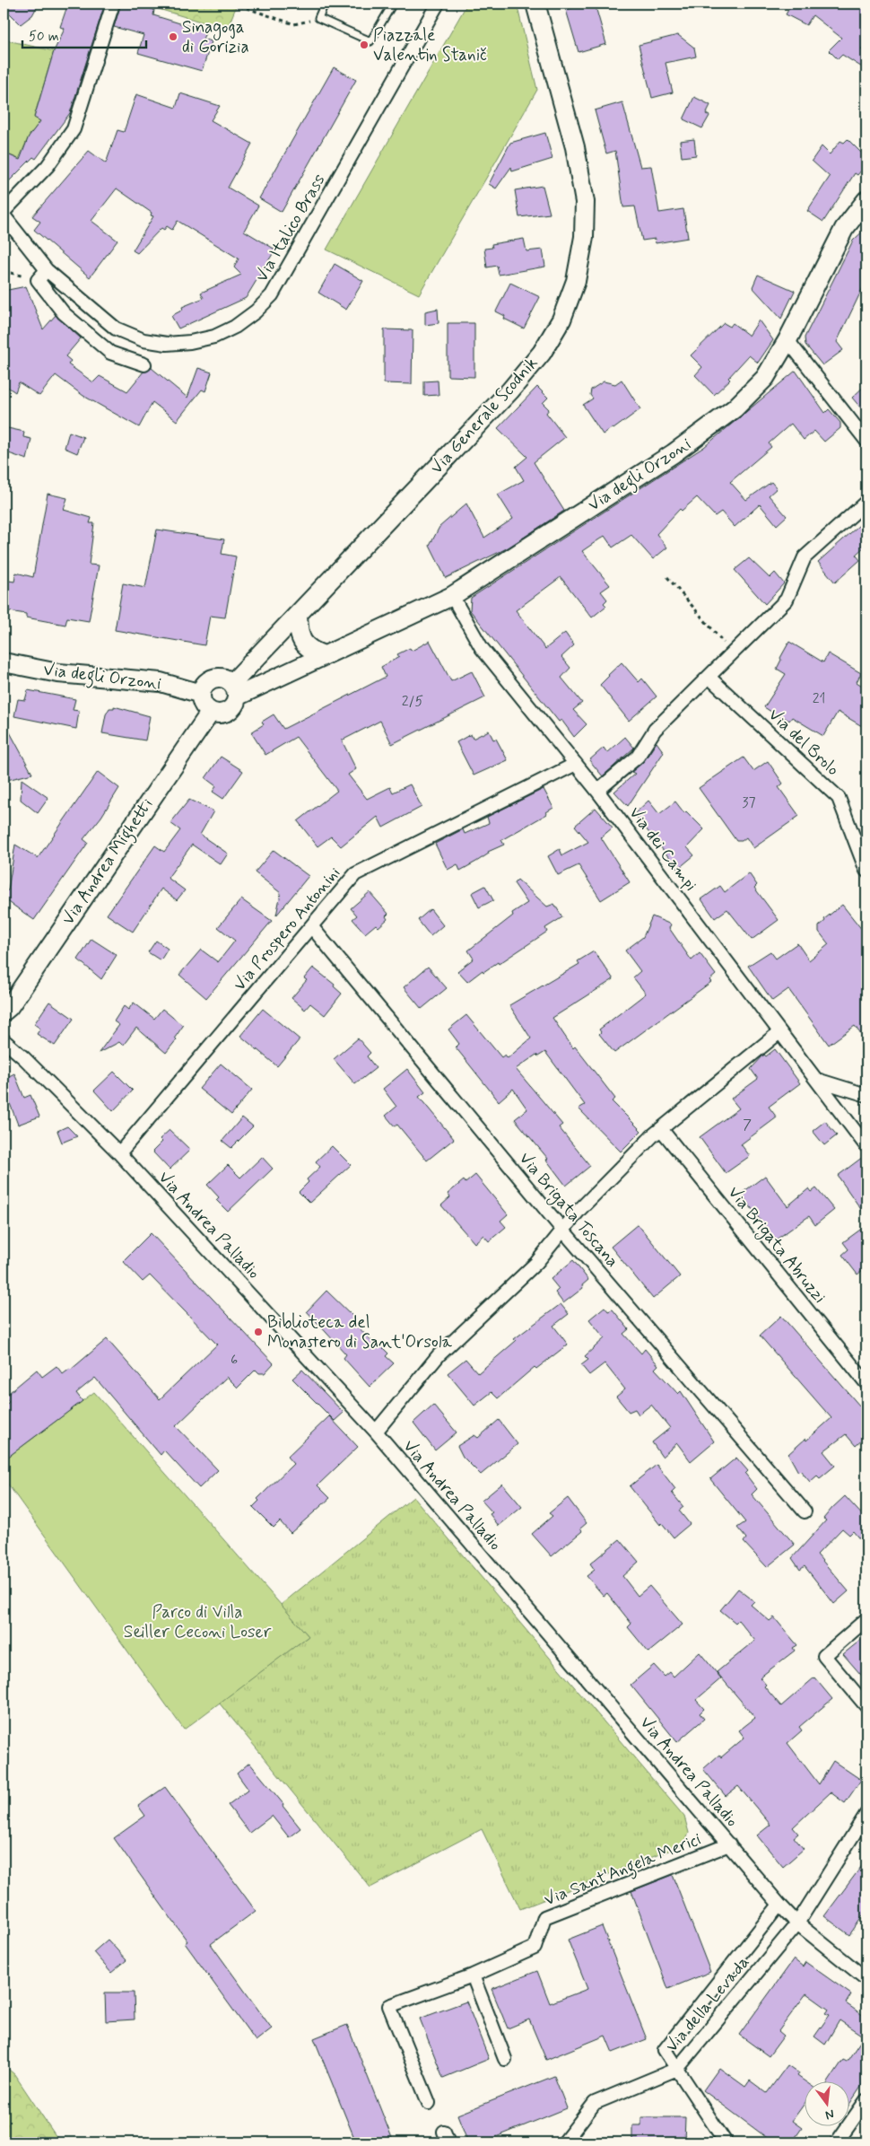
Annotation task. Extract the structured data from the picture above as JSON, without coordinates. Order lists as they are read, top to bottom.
{
  "streets": {
    "street": [
      "Via Italico Brass",
      "Via Generale Scodnik",
      "Via degli Orzoni",
      "Via del Brolo",
      "Via dei Campi",
      "Via Andrea Mighetti",
      "Via Prospero Antonini",
      "Via Brigata Toscana",
      "Via Andrea Palladio",
      "Via Brigata Abruzzi",
      "Via Sant'Angela Merici",
      "Via della Levada"
    ]
  },
  "crossings": [
    ["Via Generale Scodnik", "Via degli Orzoni"],
    ["Via Generale Scodnik", "Via Andrea Mighetti"],
    ["Via degli Orzoni", "Via dei Campi"],
    ["Via degli Orzoni", "Via Andrea Mighetti"],
    ["Via dei Campi", "Via Prospero Antonini"],
    ["Via Prospero Antonini", "Via Brigata Toscana"],
    ["Via Prospero Antonini", "Via Andrea Palladio"],
    ["Via Andrea Palladio", "Via Sant'Angela Merici"],
    ["Via Andrea Palladio", "Via della Levada"]
  ],
  "parks": ["Parco di Villa Seiller Ceconi Loser"],
  "places": ["Sinagoga di Gorizia", "Piazzale Valentin Stanič", "Biblioteca del Monastero di Sant'Orsola"],
  "house_numbers": [
    "21",
    "2/5",
    "37",
    "7",
    "6"
  ],
  "scale_bar": "50 m",
  "north": "bottom"
}
